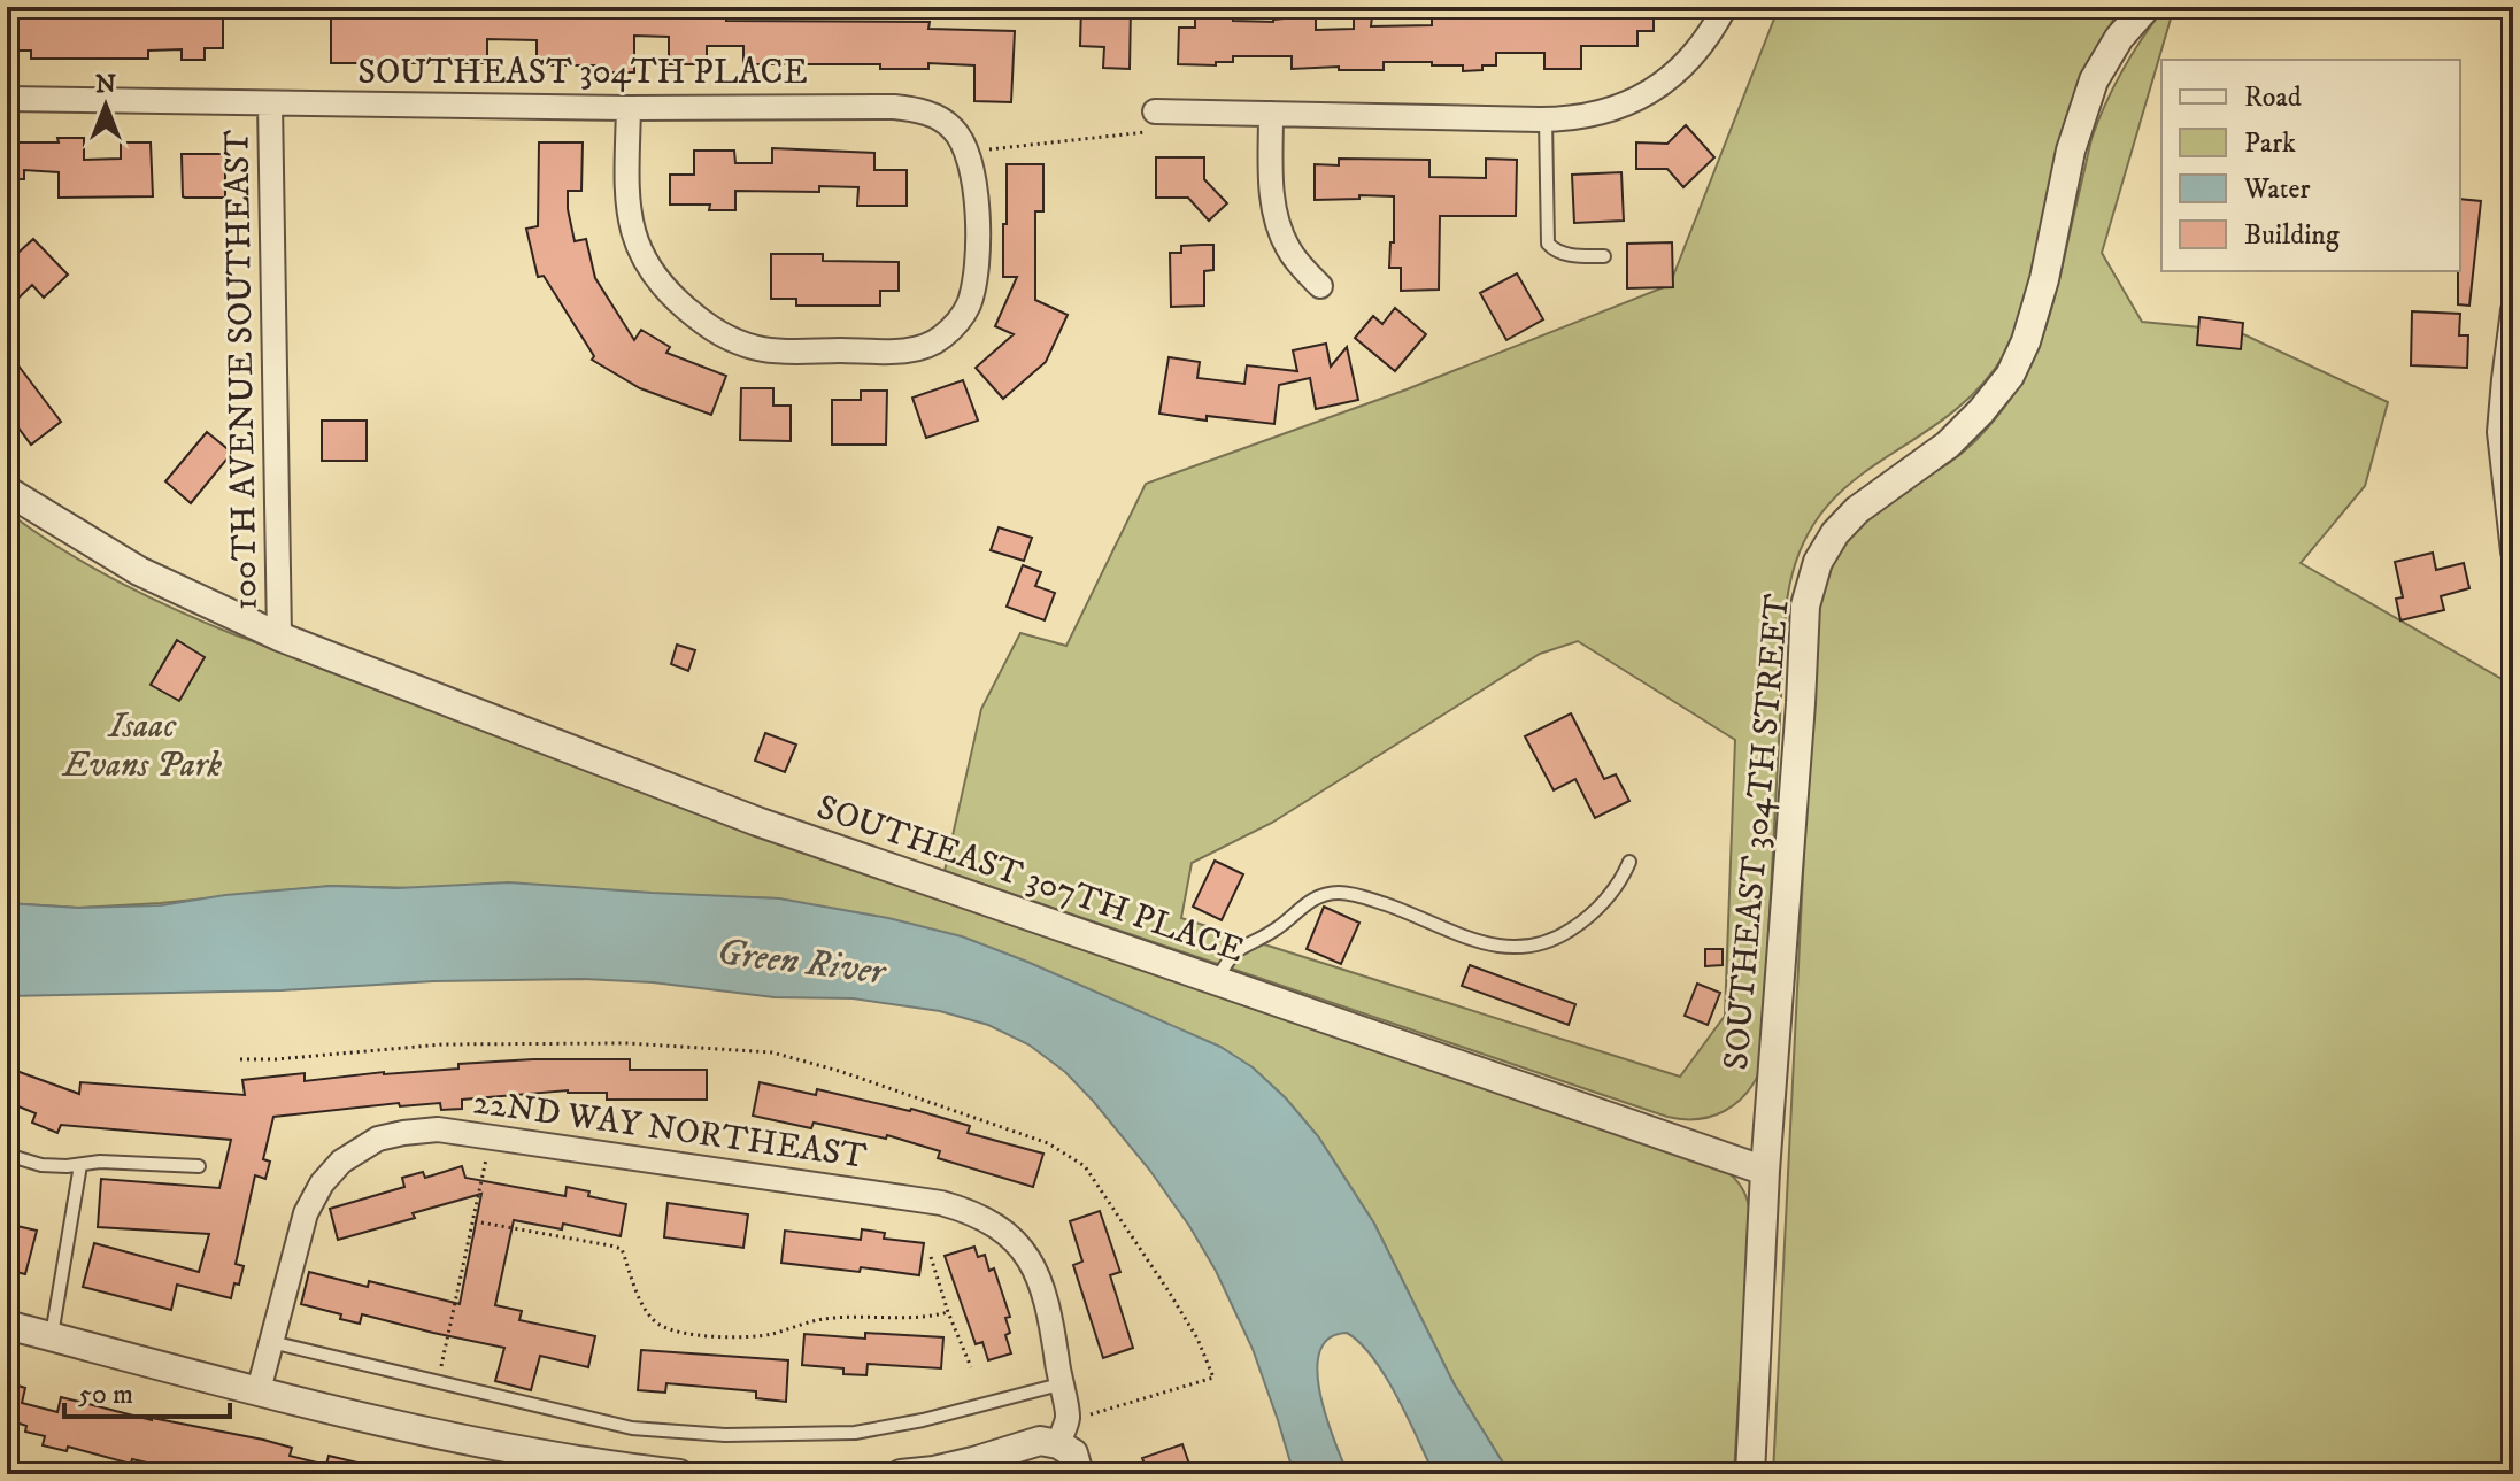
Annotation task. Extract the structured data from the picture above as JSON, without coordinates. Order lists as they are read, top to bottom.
{
  "streets": {
    "street": [
      "SOUTHEAST 304TH PLACE",
      "100TH AVENUE SOUTHEAST",
      "SOUTHEAST 304TH STREET",
      "SOUTHEAST 307TH PLACE",
      "22ND WAY NORTHEAST"
    ]
  },
  "crossings": [
    ["SOUTHEAST 304TH PLACE", "100TH AVENUE SOUTHEAST"],
    ["100TH AVENUE SOUTHEAST", "SOUTHEAST 307TH PLACE"],
    ["SOUTHEAST 304TH STREET", "SOUTHEAST 307TH PLACE"]
  ],
  "water": ["Green River"],
  "parks": ["Isaac Evans Park"],
  "legend": [
    "Road",
    "Park",
    "Water",
    "Building"
  ],
  "scale_bar": "50 m",
  "north": "top"
}
